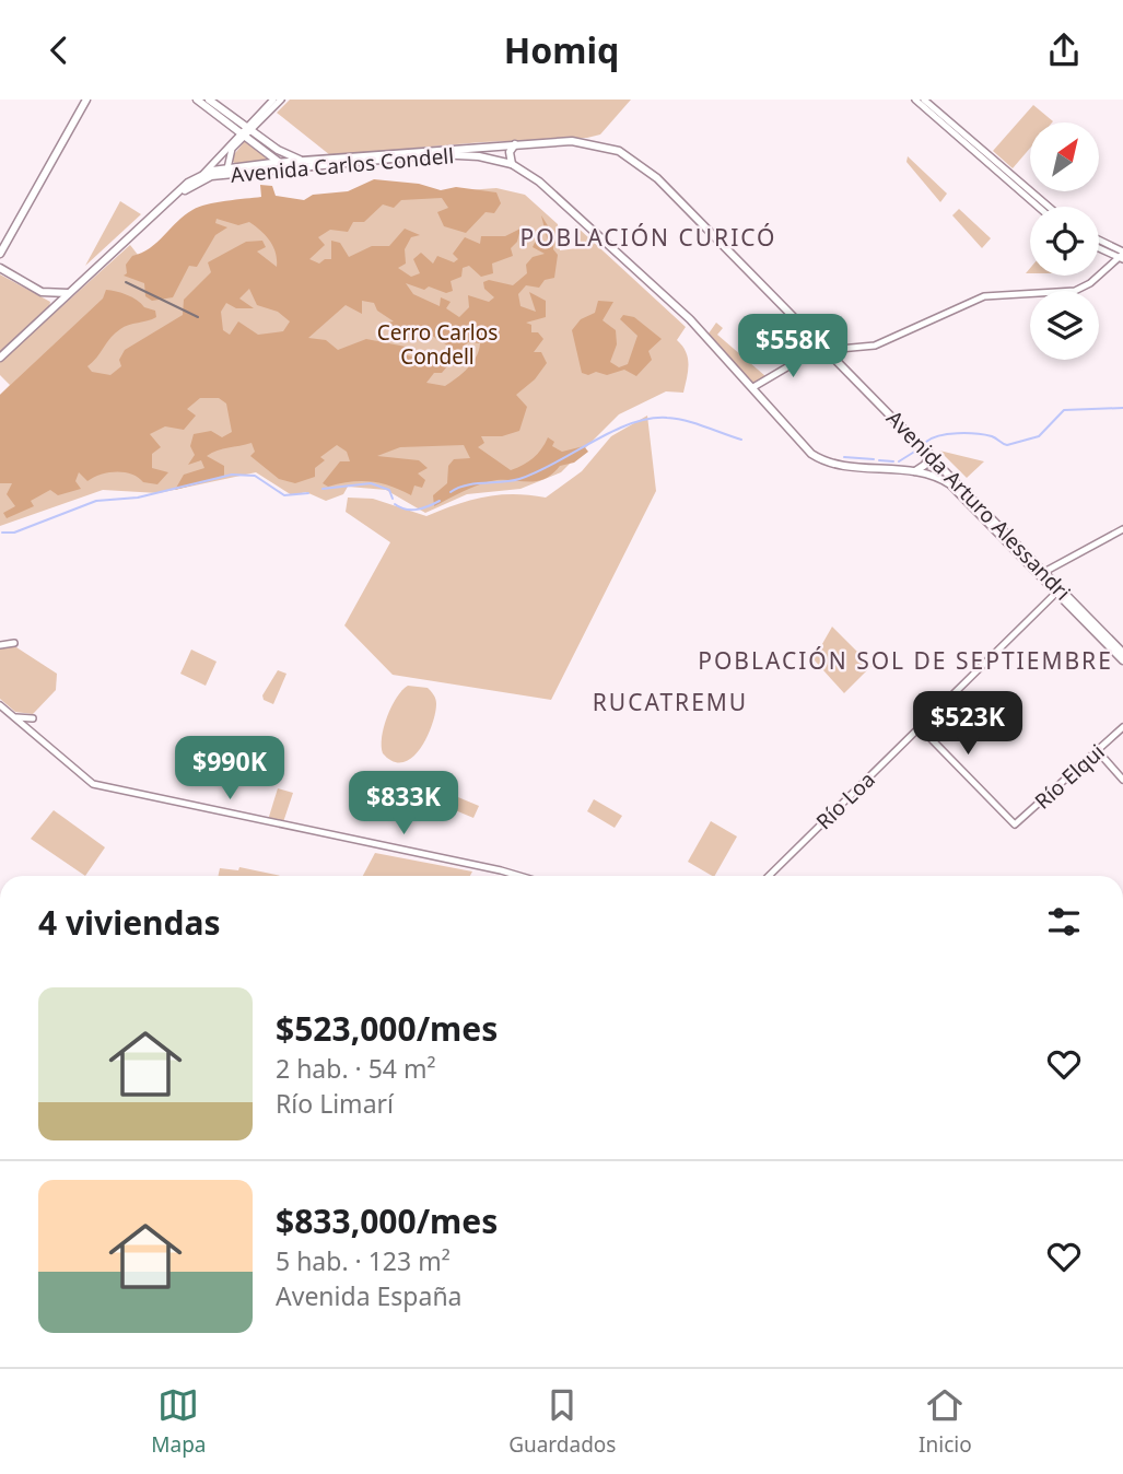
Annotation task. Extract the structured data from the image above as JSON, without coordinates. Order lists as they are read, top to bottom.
{
  "streets": {
    "main road": [
      "Avenida Carlos Condell",
      "Avenida Arturo Alessandri",
      "Río Elqui",
      "Río Loa"
    ]
  },
  "crossings": [
    ["Avenida Carlos Condell", "Avenida Arturo Alessandri"],
    ["Avenida Arturo Alessandri", "Río Loa"],
    ["Río Elqui", "Río Loa"]
  ],
  "districts": ["POBLACIÓN CURICÓ", "POBLACIÓN SOL DE SEPTIEMBRE", "RUCATREMU"],
  "parks": ["Cerro Carlos Condell"],
  "north": "top right",
  "page": {
    "header": "Homiq",
    "price": [
      "$558K",
      "$523K",
      "$990K",
      "$833K"
    ],
    "heading": "4 viviendas",
    "list": [
      {
        "name": "$523,000/mes",
        "note": "2 hab. · 54 m² · Río Limarí"
      },
      {
        "name": "$833,000/mes",
        "note": "5 hab. · 123 m² · Avenida España"
      }
    ],
    "tabs": ["Mapa", "Guardados", "Inicio"]
  }
}
